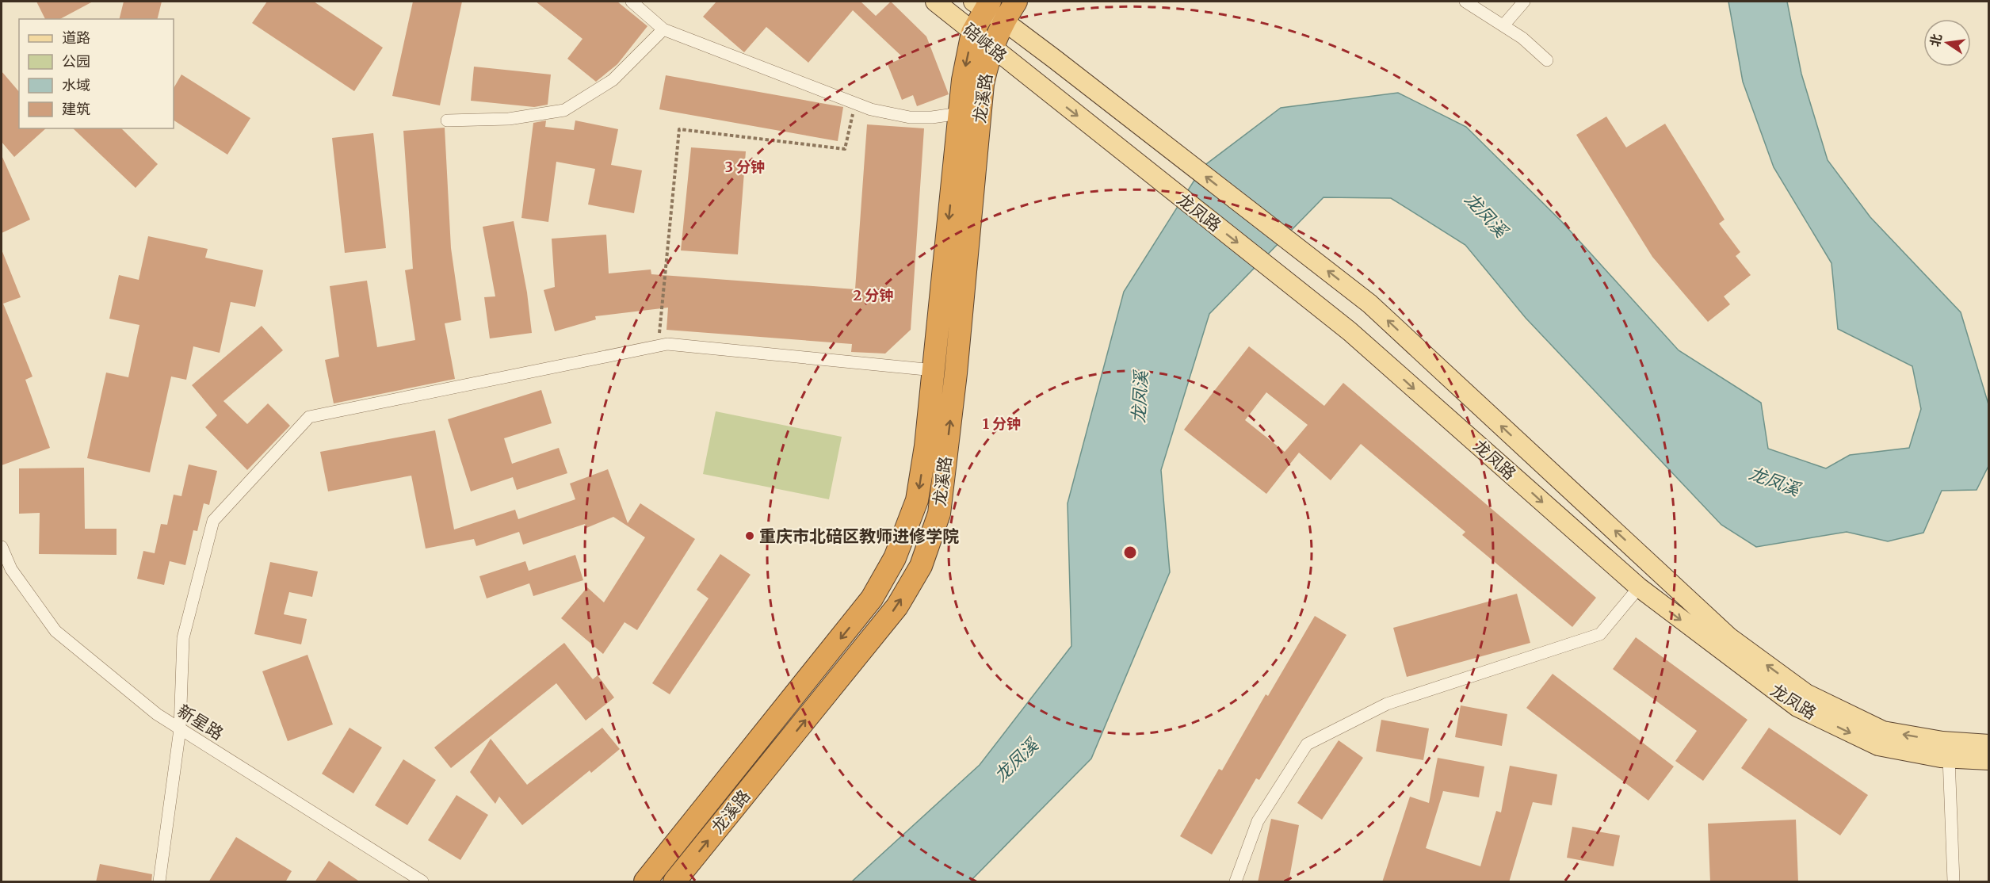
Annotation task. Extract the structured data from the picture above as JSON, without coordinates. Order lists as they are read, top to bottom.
{
  "streets": {
    "highway": ["龙溪路"],
    "main road": ["碚峡路", "龙凤路"],
    "street": ["新星路"]
  },
  "crossings": [
    ["碚峡路", "龙溪路"],
    ["碚峡路", "龙凤路"]
  ],
  "water": ["龙凤溪"],
  "places": ["重庆市北碚区教师进修学院"],
  "legend": [
    "道路",
    "公园",
    "水域",
    "建筑"
  ],
  "north": "left",
  "rings": ["3 分钟", "2 分钟", "1 分钟"]
}
